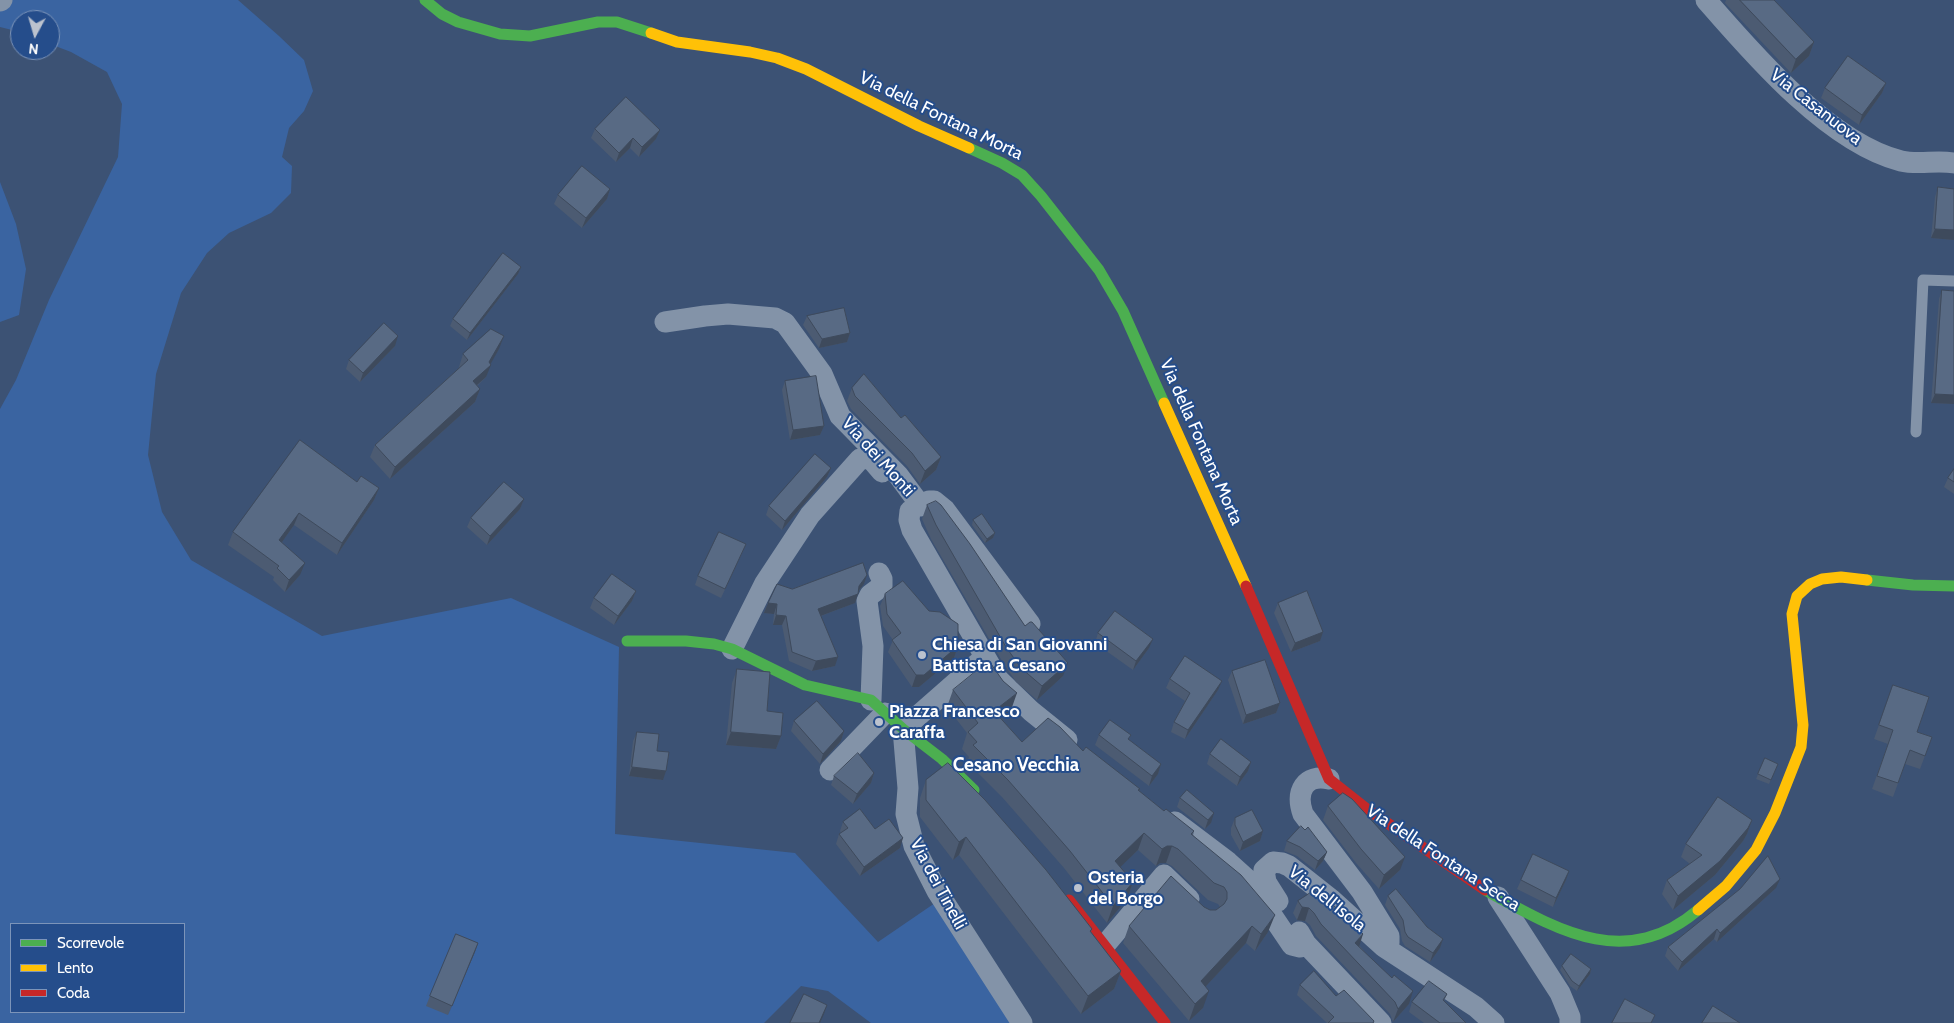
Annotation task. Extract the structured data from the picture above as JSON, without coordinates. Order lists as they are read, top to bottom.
{
  "streets": {
    "street": [
      "Via Casanuova",
      "Via della Fontana Morta",
      "Via dei Monti",
      "Via della Fontana Secca",
      "Via dei Tinelli",
      "Via dell'Isola"
    ]
  },
  "crossings": [
    ["Via della Fontana Morta", "Via della Fontana Secca"],
    ["Via della Fontana Morta", "Via dell'Isola"],
    ["Via della Fontana Secca", "Via dell'Isola"]
  ],
  "districts": ["Cesano Vecchia"],
  "places": ["Chiesa di San Giovanni Battista a Cesano", "Piazza Francesco Caraffa", "Osteria del Borgo"],
  "legend": ["Scorrevole", "Lento", "Coda"],
  "north": "bottom"
}
